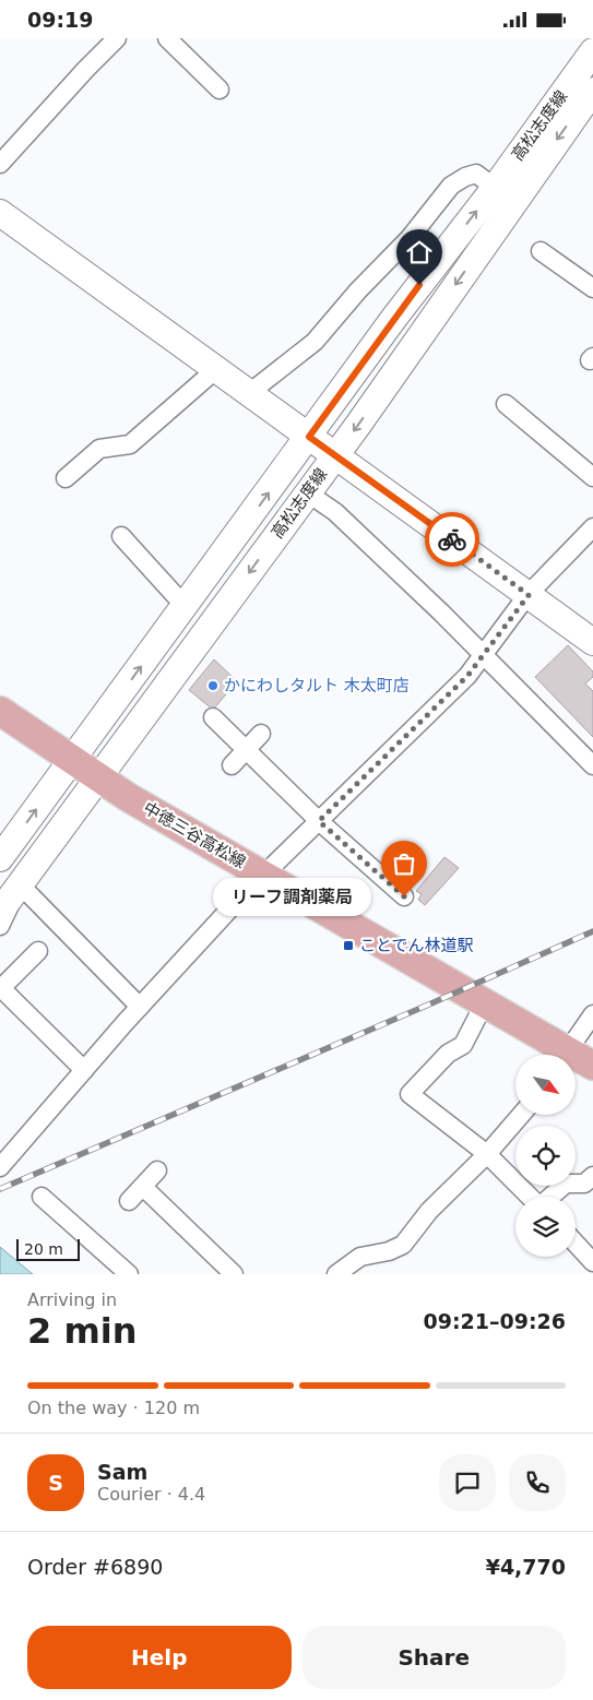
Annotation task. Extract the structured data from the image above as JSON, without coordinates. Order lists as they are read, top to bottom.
{
  "streets": {
    "main road": ["高松志度線", "中徳三谷高松線"]
  },
  "crossings": [
    ["高松志度線", "中徳三谷高松線"]
  ],
  "places": {
    "other": ["かにわしタルト 木太町店", "リーフ調剤薬局"],
    "transit": ["ことでん林道駅"]
  },
  "scale_bar": "20 m",
  "north": "bottom right",
  "page": {
    "status": "09:19",
    "bubble": "リーフ調剤薬局",
    "scale": "20 m",
    "heading": ["2 min", "Arriving in", "09:21–09:26"],
    "panel": [
      "Sam",
      "Courier · 4.4",
      "Order #6890",
      "¥4,770"
    ],
    "bar": "On the way · 120 m",
    "round": "S",
    "buttons": ["Help", "Share"]
  }
}
